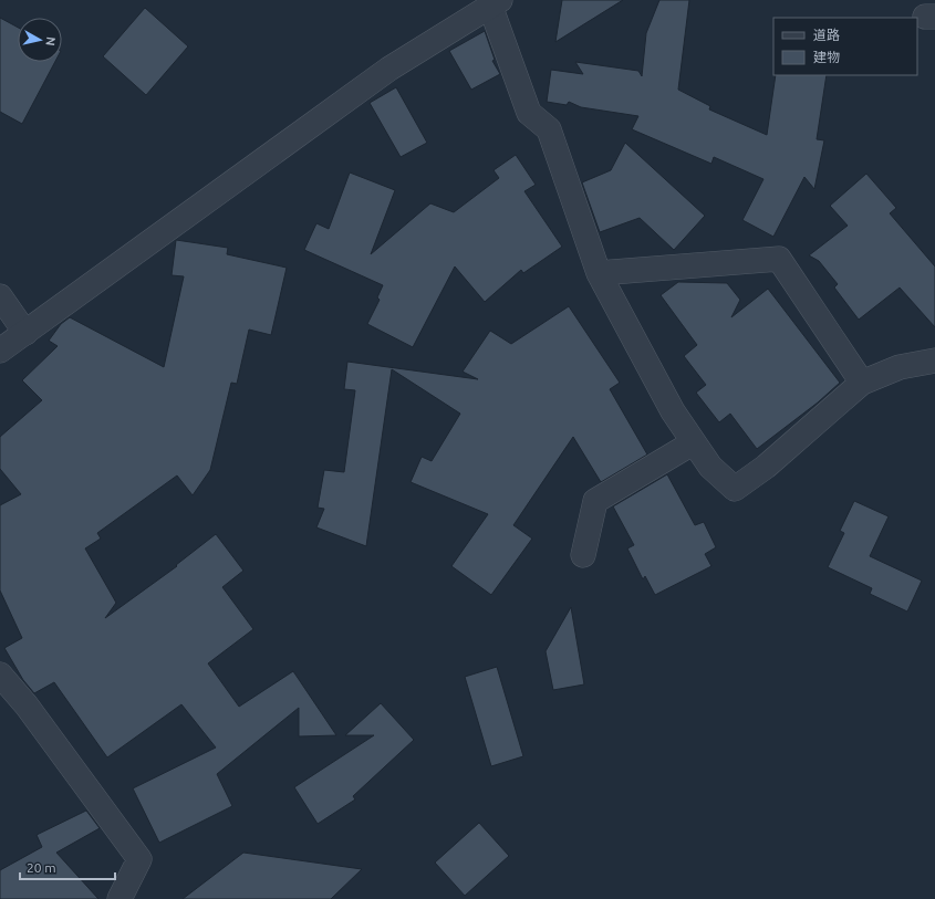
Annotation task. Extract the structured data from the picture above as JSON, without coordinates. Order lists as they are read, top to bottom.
{
  "legend": ["道路", "建物"],
  "scale_bar": "20 m",
  "north": "right"
}
